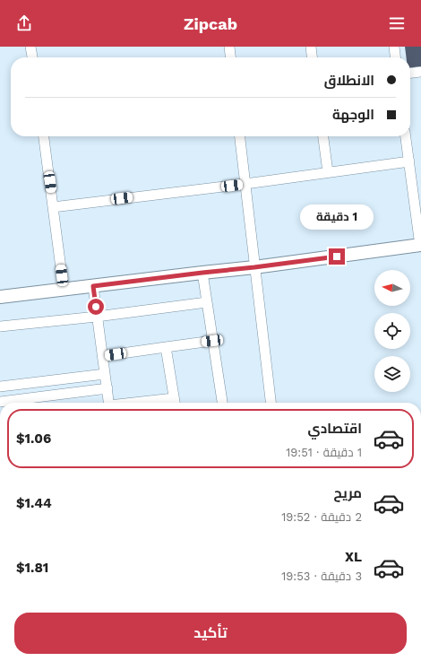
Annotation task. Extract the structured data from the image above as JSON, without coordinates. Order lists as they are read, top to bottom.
{
  "north": "left",
  "page": {
    "header": "Zipcab",
    "banner": ["الانطلاق", "الوجهة"],
    "bubble": "1 دقيقة",
    "list": [
      {
        "name": "اقتصادي",
        "note": "1 دقيقة · 19:51",
        "value": "$1.06"
      },
      {
        "name": "مريح",
        "note": "2 دقيقة · 19:52",
        "value": "$1.44"
      },
      {
        "name": "XL",
        "note": "3 دقيقة · 19:53",
        "value": "$1.81"
      }
    ],
    "buttons": "تأكيد"
  }
}
